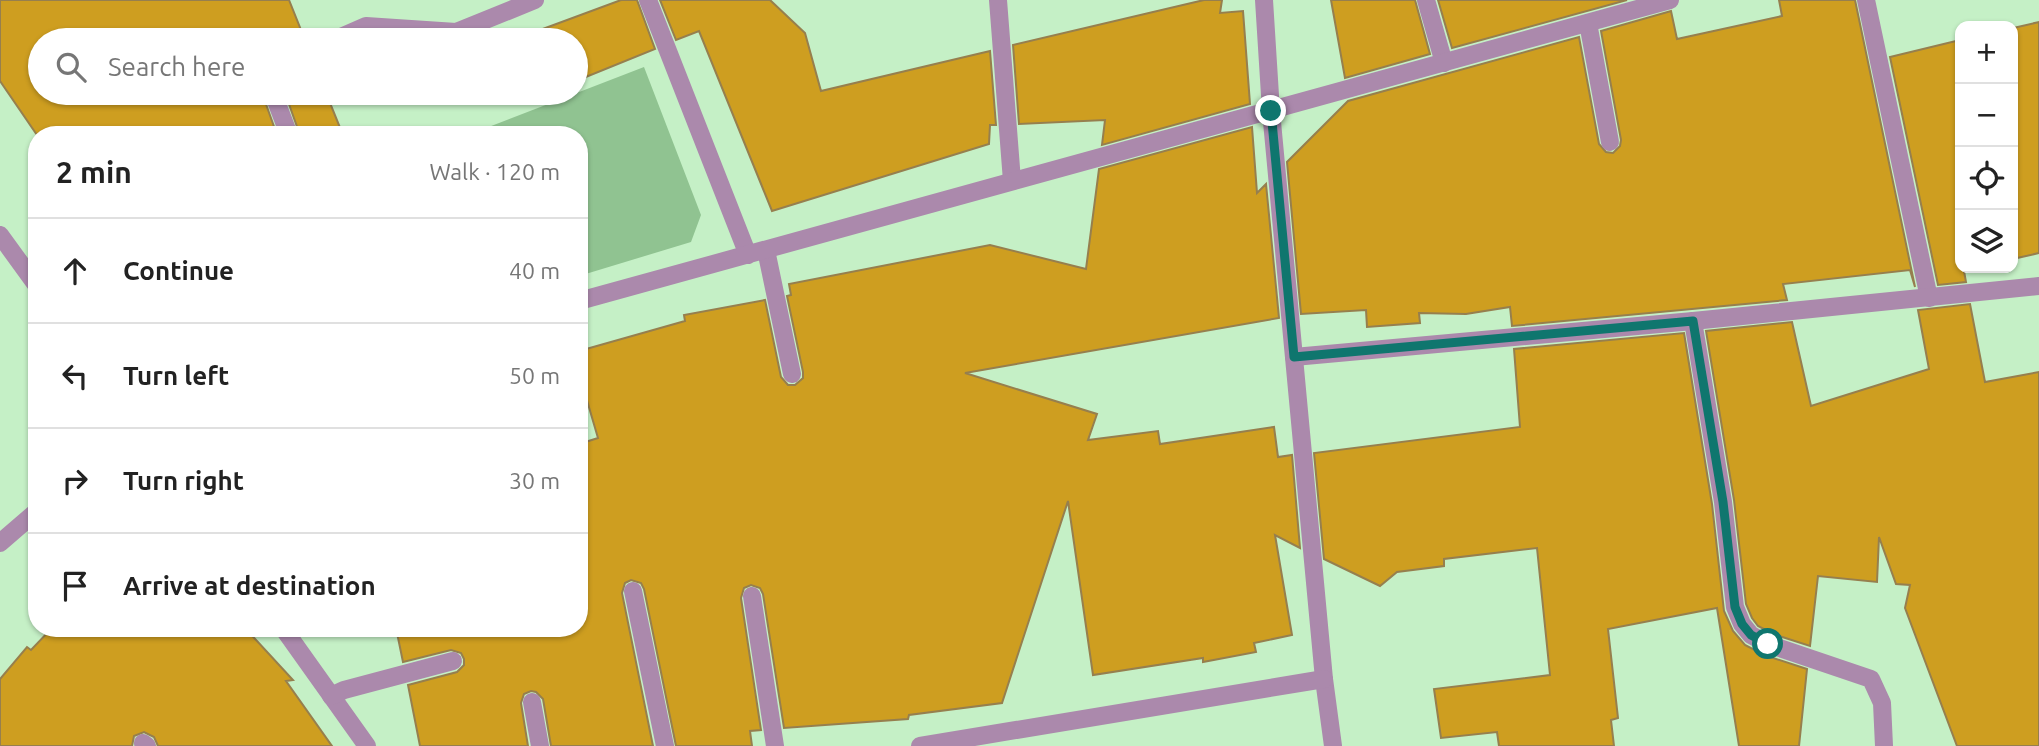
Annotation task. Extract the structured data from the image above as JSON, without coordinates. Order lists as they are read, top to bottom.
{
  "page": {
    "map_buttons": ["+", "−"],
    "search": "Search here",
    "heading": ["2 min", "Walk · 120 m"],
    "list": [
      ["Continue", "40 m"],
      ["Turn left", "50 m"],
      ["Turn right", "30 m"],
      "Arrive at destination"
    ]
  }
}
